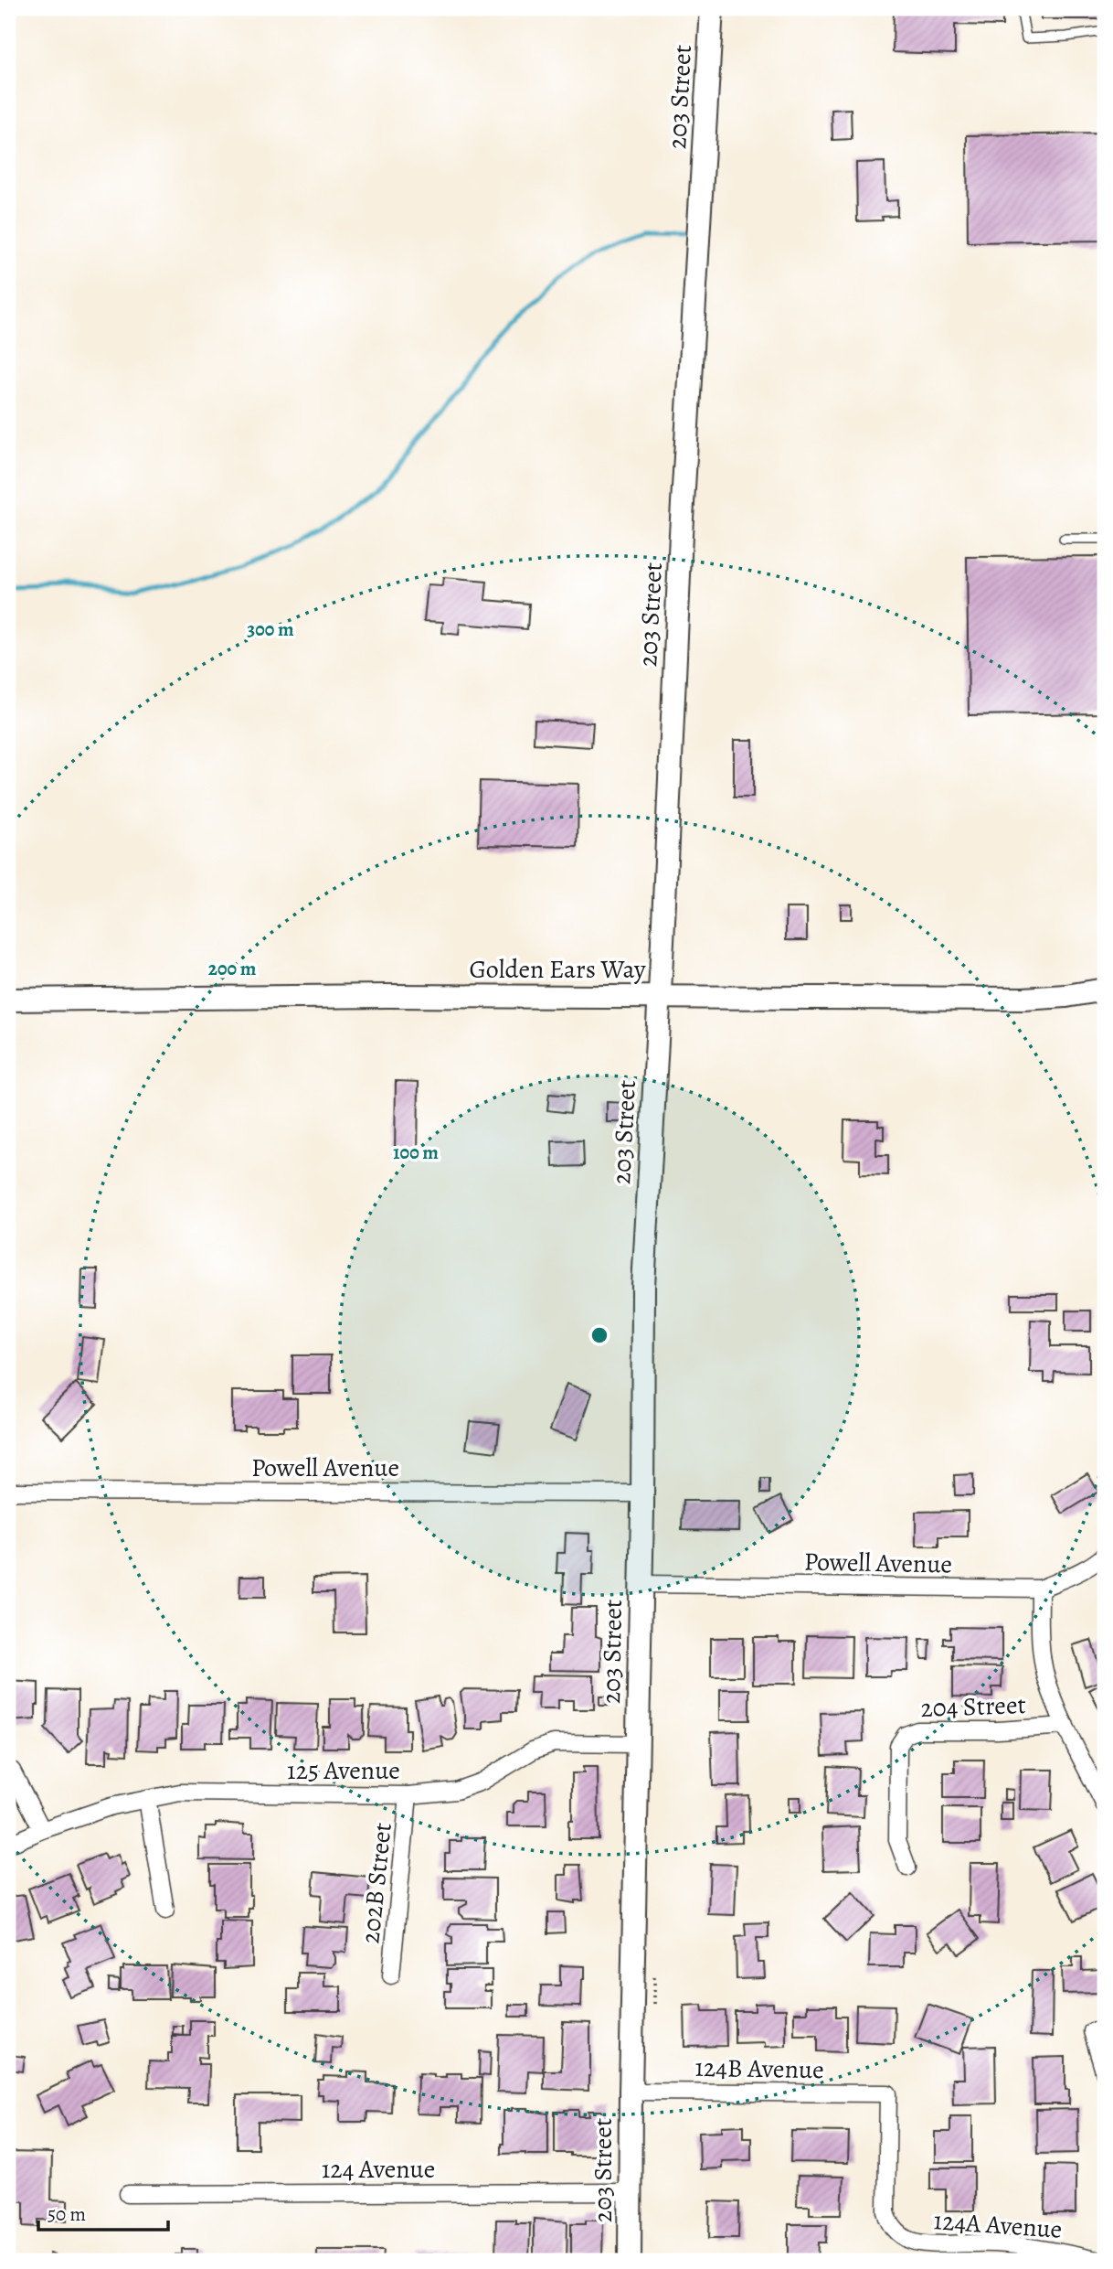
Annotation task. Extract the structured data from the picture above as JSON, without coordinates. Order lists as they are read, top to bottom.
{
  "streets": {
    "main road": ["203 Street", "Golden Ears Way"],
    "street": [
      "Powell Avenue",
      "204 Street",
      "125 Avenue",
      "202B Street",
      "124B Avenue",
      "124 Avenue",
      "124A Avenue"
    ]
  },
  "crossings": [
    ["203 Street", "Golden Ears Way"],
    ["203 Street", "Powell Avenue"],
    ["203 Street", "125 Avenue"],
    ["203 Street", "124B Avenue"],
    ["203 Street", "124 Avenue"],
    ["125 Avenue", "202B Street"],
    ["124B Avenue", "124A Avenue"]
  ],
  "scale_bar": "50 m",
  "rings": ["300 m", "200 m", "100 m"]
}
